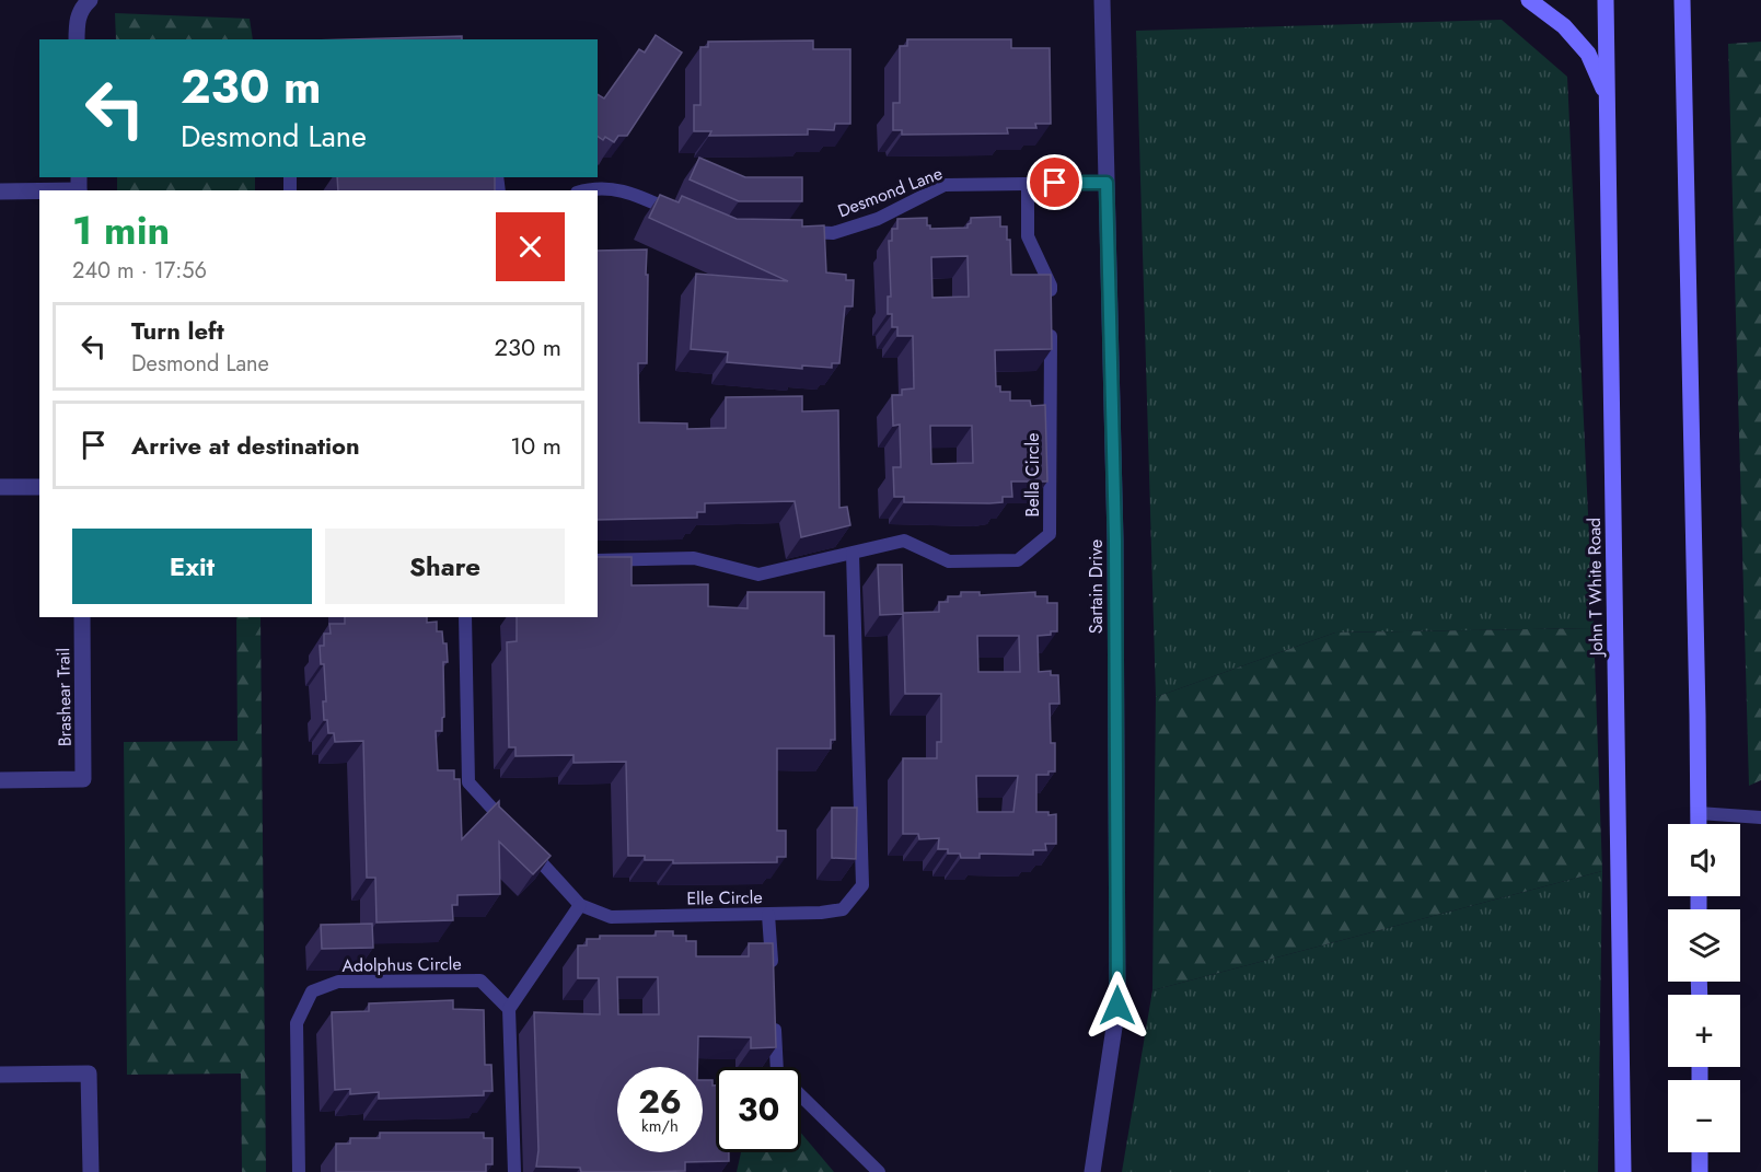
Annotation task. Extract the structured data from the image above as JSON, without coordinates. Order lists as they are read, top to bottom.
{
  "streets": {
    "main road": ["John T White Road"],
    "street": ["Sartain Drive", "Brashear Trail"],
    "lane": [
      "Desmond Lane",
      "Bella Circle",
      "Elle Circle",
      "Adolphus Circle"
    ]
  },
  "crossings": [
    ["Desmond Lane", "Sartain Drive"],
    ["Bella Circle", "Elle Circle"]
  ],
  "page": {
    "turn": ["230 m", "Desmond Lane"],
    "heading": ["1 min", "240 m · 17:56"],
    "list": [
      {
        "name": "Turn left",
        "note": "Desmond Lane",
        "value": "230 m"
      },
      {
        "name": "Arrive at destination",
        "value": "10 m"
      }
    ],
    "buttons": ["Exit", "Share"],
    "map_buttons": ["+", "−"],
    "speed": "26 km/h",
    "limit": "30"
  }
}
